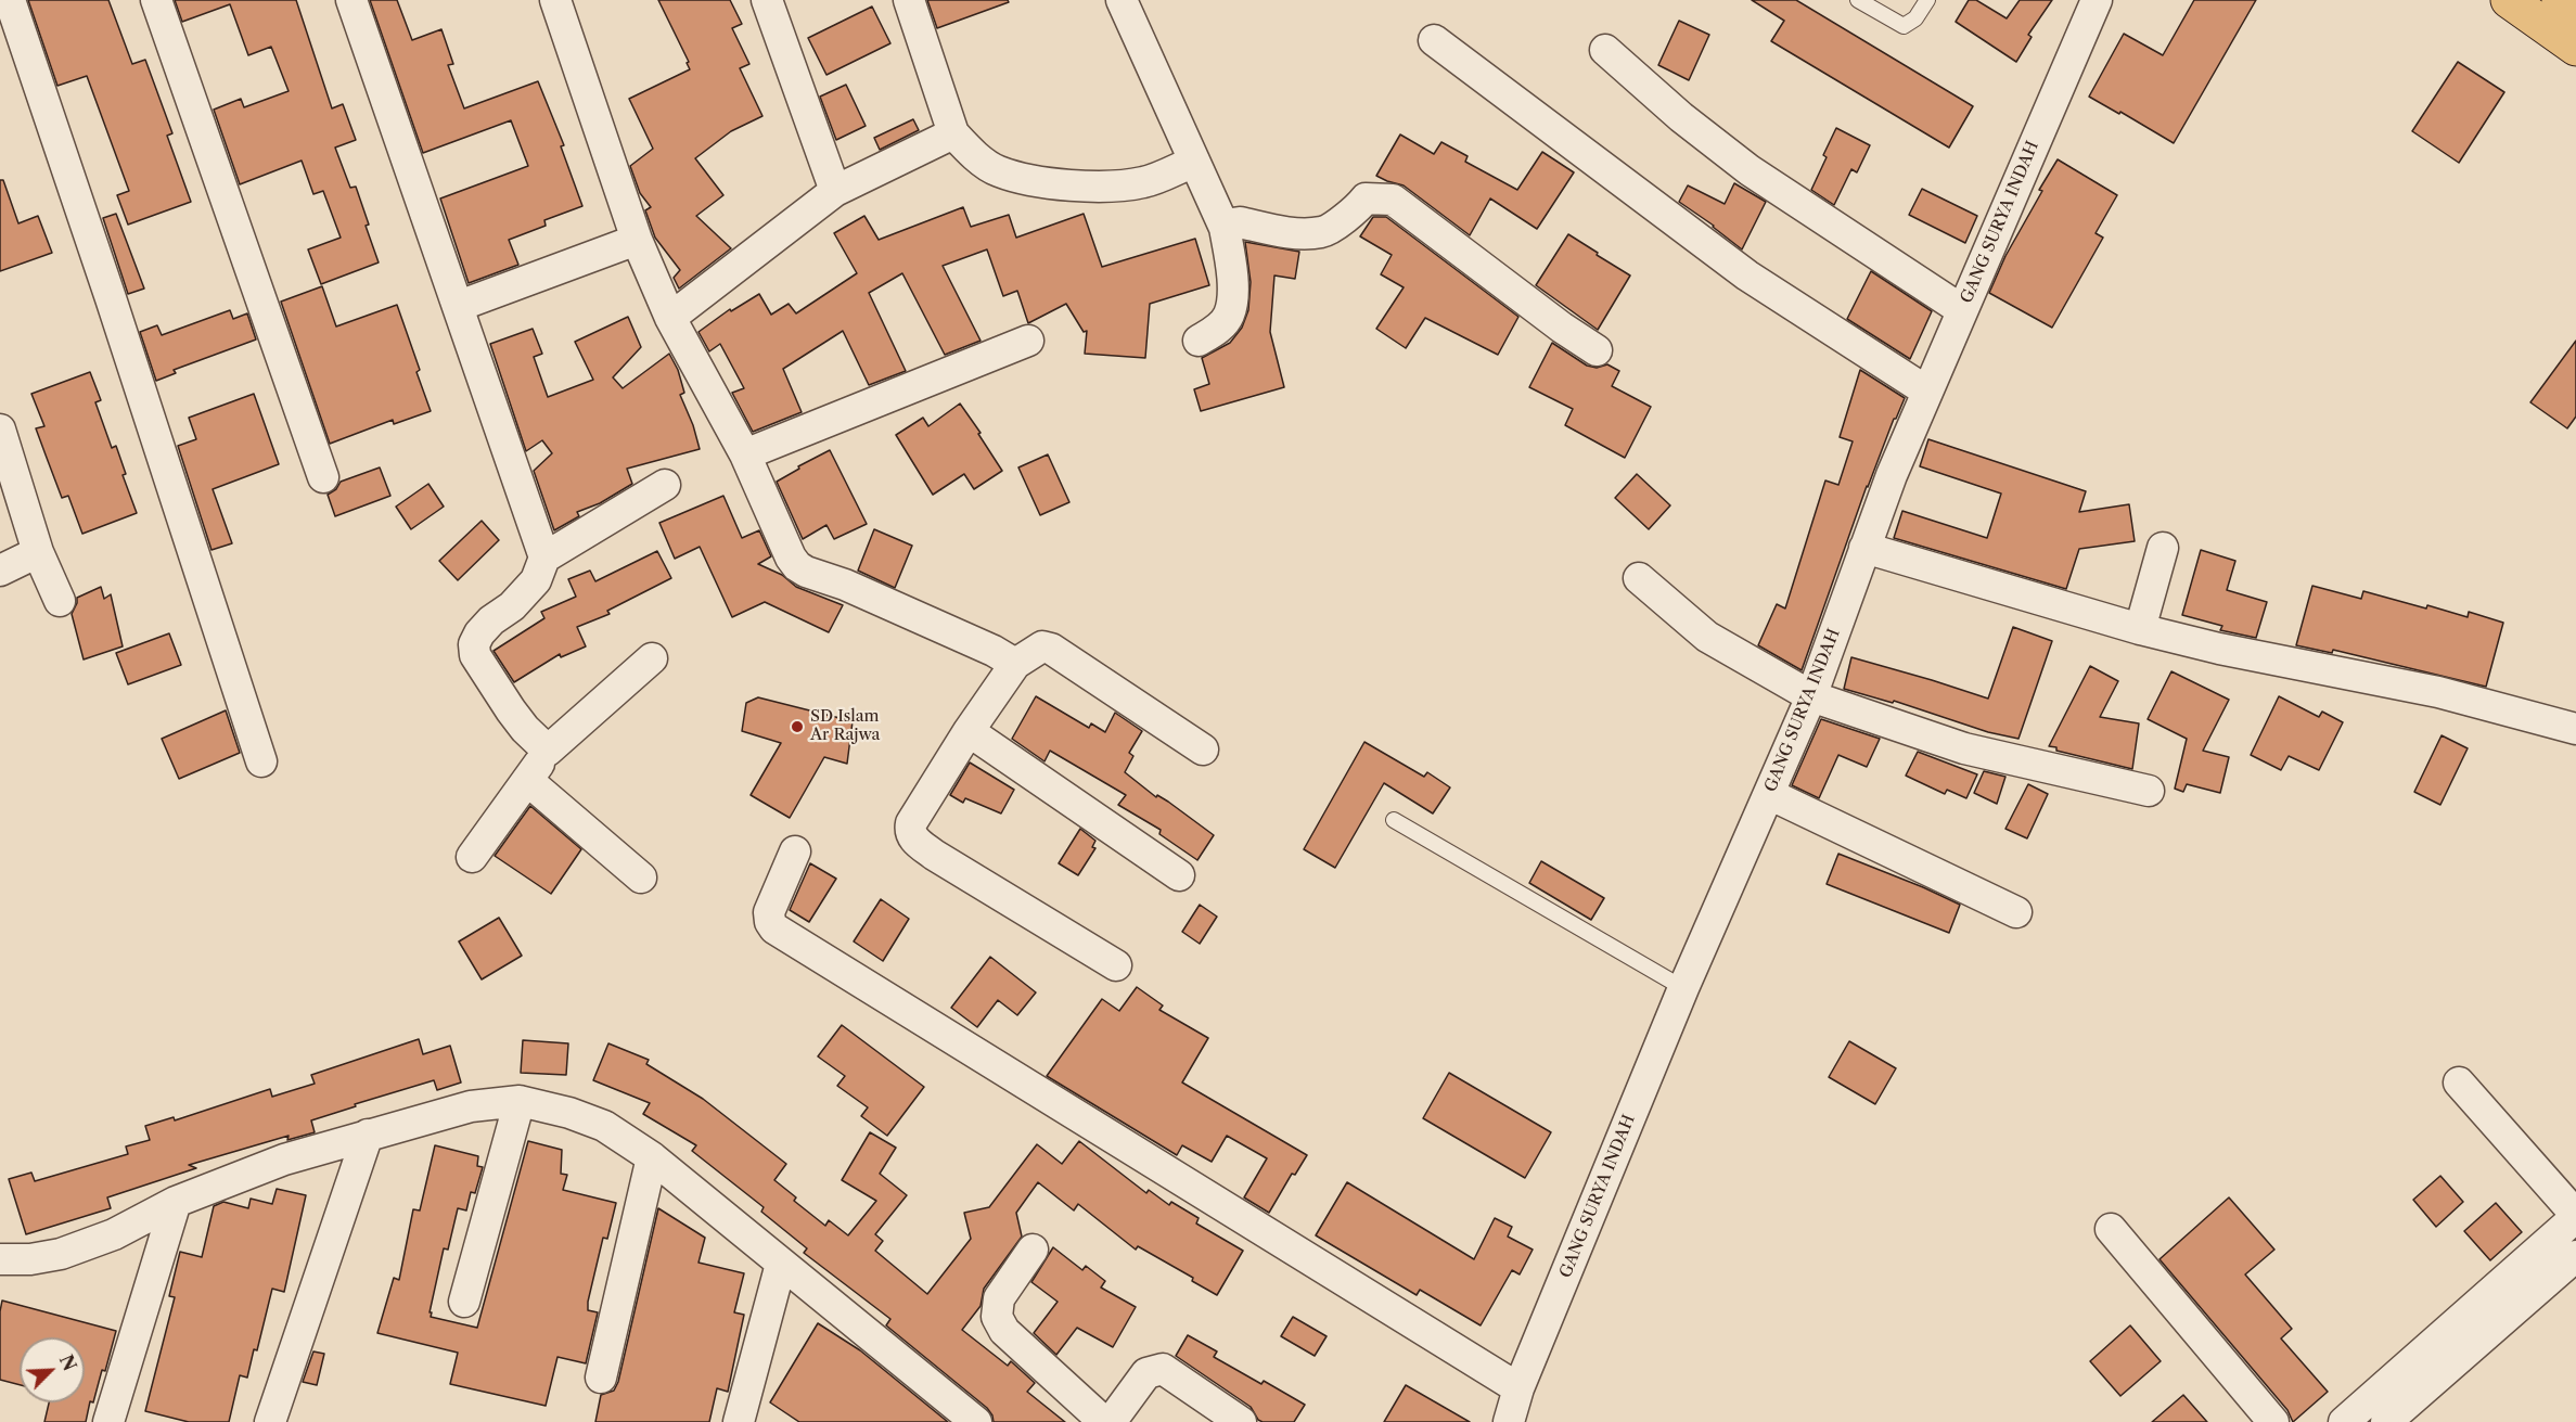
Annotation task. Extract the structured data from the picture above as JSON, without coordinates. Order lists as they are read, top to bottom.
{
  "streets": {
    "street": ["GANG SURYA INDAH"]
  },
  "places": ["SD Islam Ar Rajwa"],
  "north": "top right"
}
